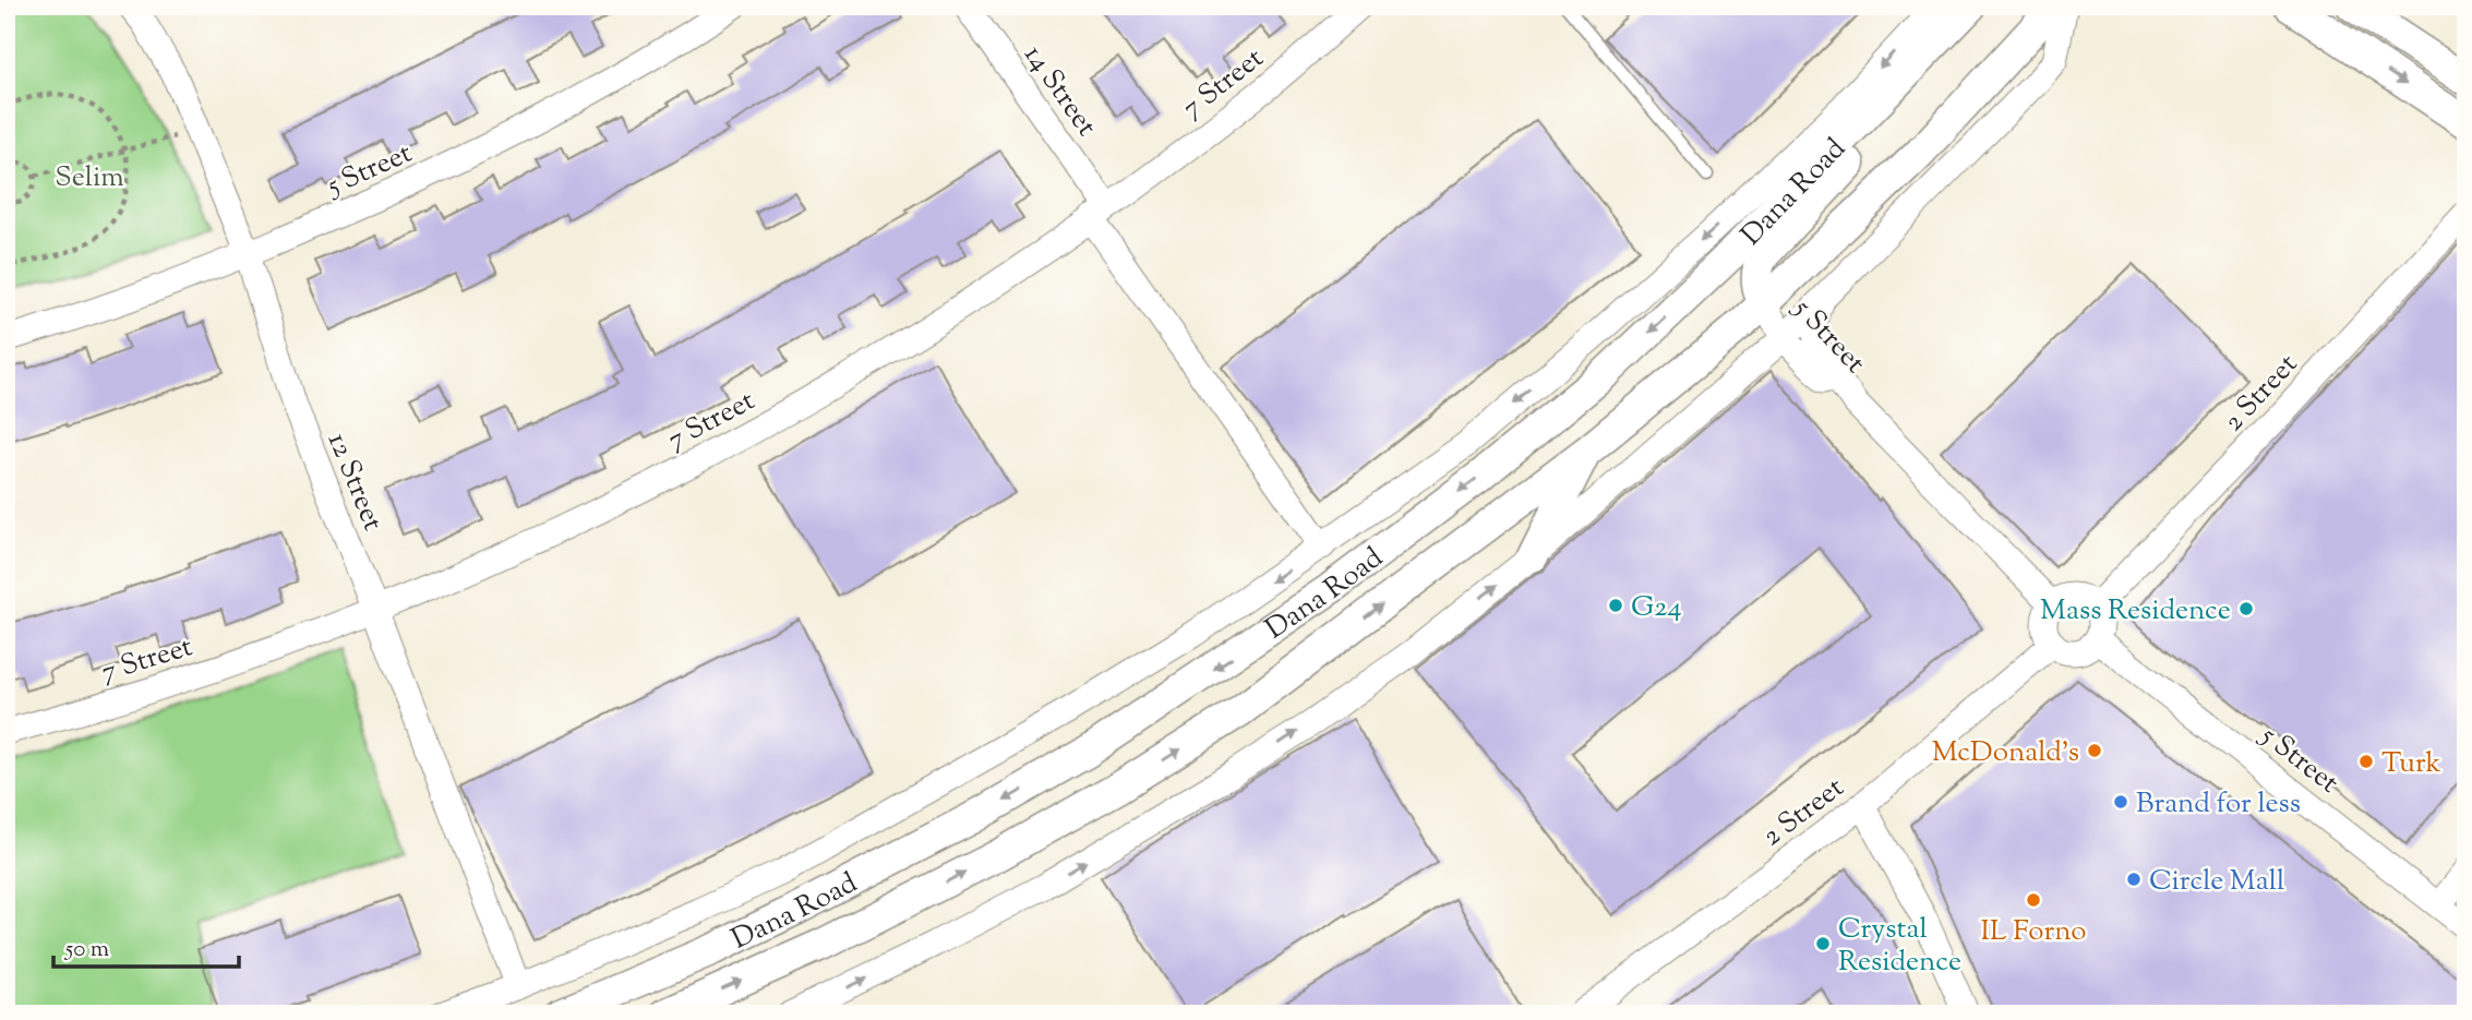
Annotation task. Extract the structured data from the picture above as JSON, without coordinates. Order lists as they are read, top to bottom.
{
  "streets": {
    "street": [
      "7 Street",
      "14 Street",
      "5 Street",
      "Dana Road",
      "2 Street",
      "12 Street"
    ]
  },
  "crossings": [
    ["7 Street", "14 Street"],
    ["7 Street", "12 Street"],
    ["5 Street", "Dana Road"],
    ["5 Street", "2 Street"],
    ["5 Street", "12 Street"]
  ],
  "parks": ["Selim"],
  "places": [
    "G24",
    "Mass Residence",
    "McDonald's",
    "Turk",
    "Brand for less",
    "Circle Mall",
    "IL Forno",
    "Crystal Residence"
  ],
  "scale_bar": "50 m"
}
